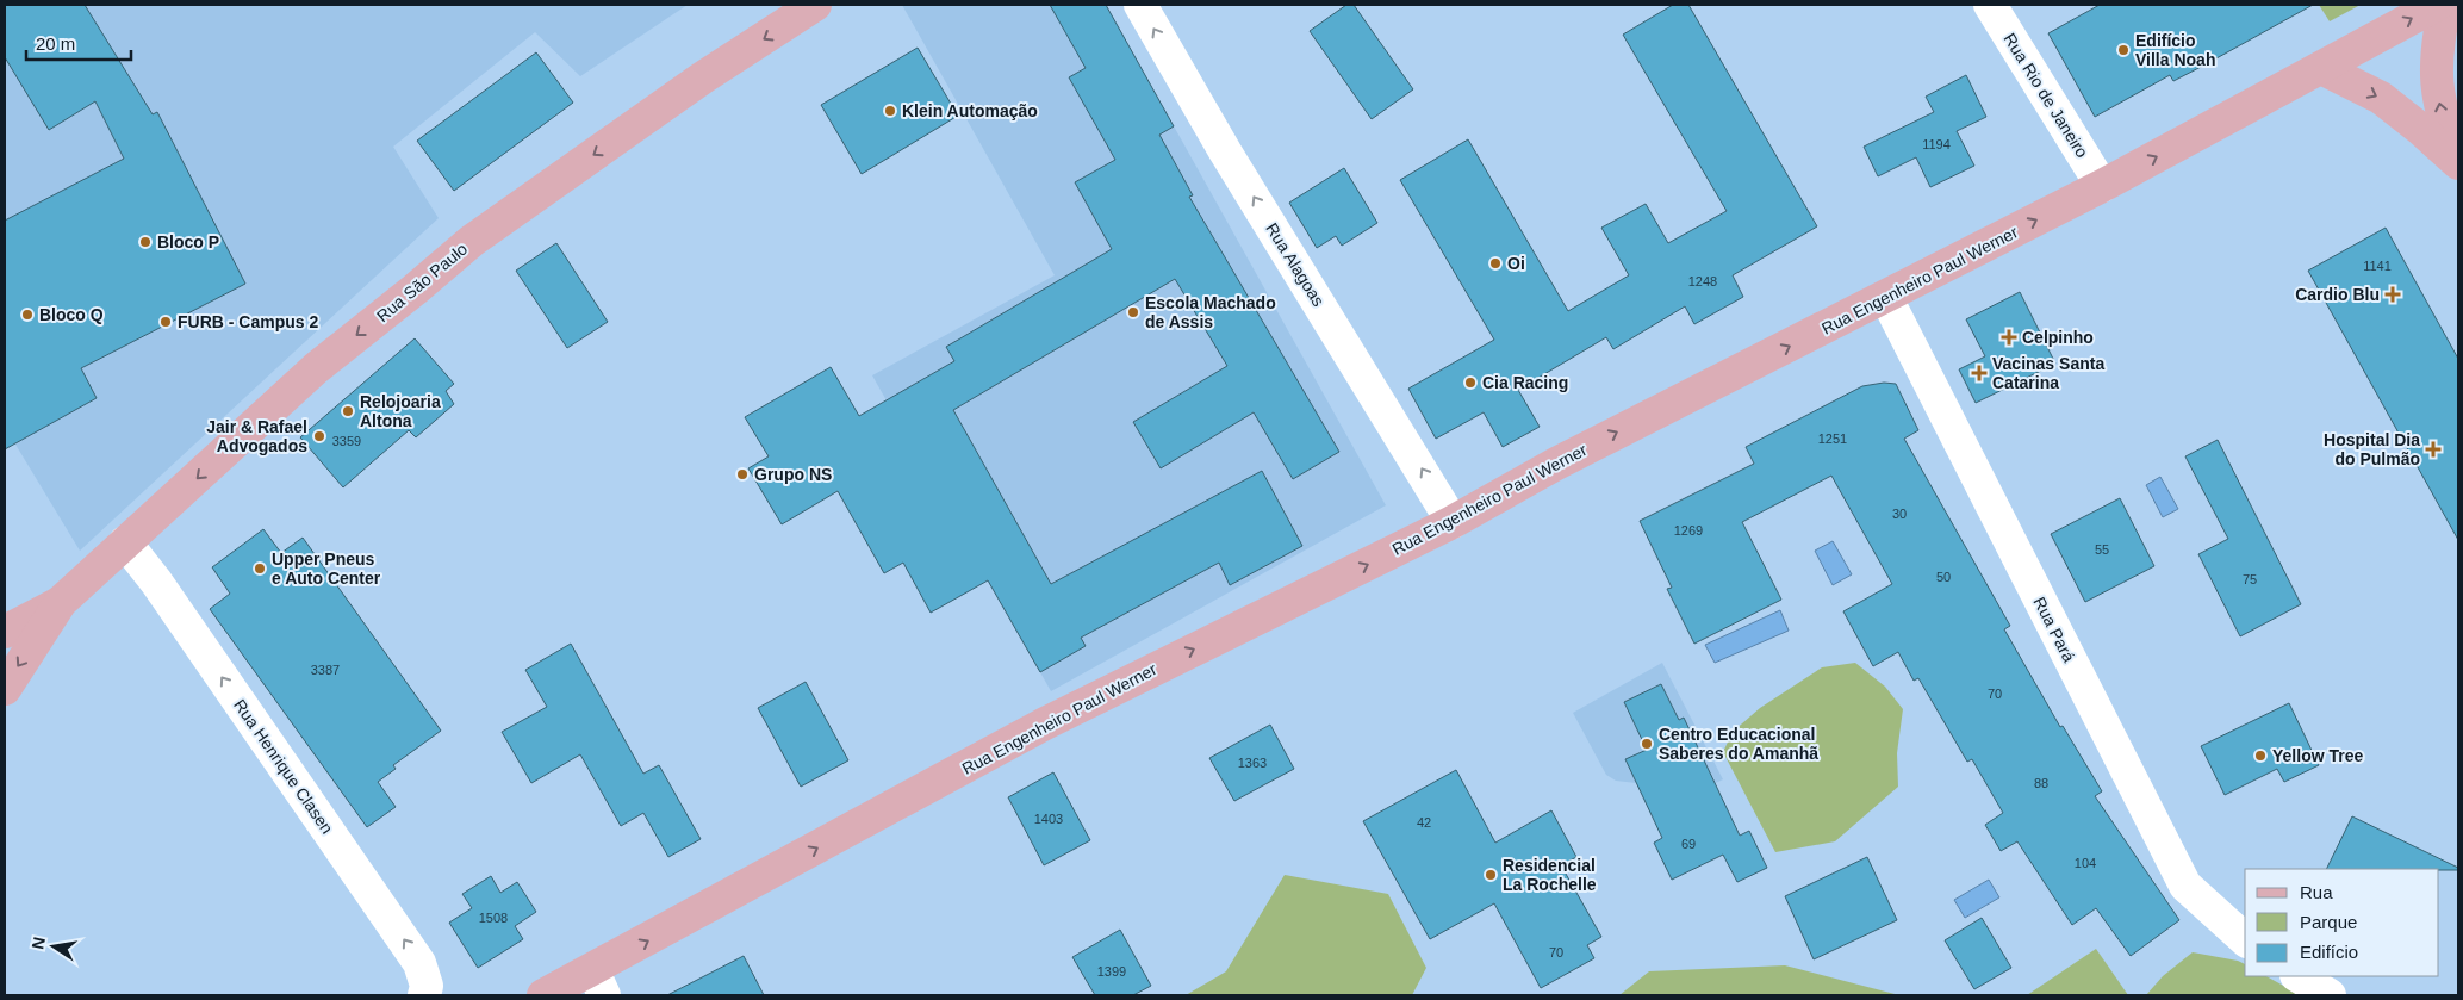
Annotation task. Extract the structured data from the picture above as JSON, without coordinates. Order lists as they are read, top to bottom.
{
  "streets": {
    "main road": ["Rua Engenheiro Paul Werner", "Rua São Paulo"],
    "street": [
      "Rua Rio de Janeiro",
      "Rua Alagoas",
      "Rua Pará",
      "Rua Henrique Clasen"
    ]
  },
  "crossings": [
    ["Rua Rio de Janeiro", "Rua Engenheiro Paul Werner"],
    ["Rua Alagoas", "Rua Engenheiro Paul Werner"],
    ["Rua Engenheiro Paul Werner", "Rua Pará"],
    ["Rua São Paulo", "Rua Henrique Clasen"]
  ],
  "one_way": [
    "Rua Alagoas",
    "Rua Engenheiro Paul Werner",
    "Rua São Paulo",
    "Rua Henrique Clasen"
  ],
  "places": {
    "other": [
      "Edifício Villa Noah",
      "Klein Automação",
      "Bloco P",
      "Oi",
      "Escola Machado de Assis",
      "Bloco Q",
      "FURB - Campus 2",
      "Cia Racing",
      "Relojoaria Altona",
      "Jair & Rafael Advogados",
      "Grupo NS",
      "Upper Pneus e Auto Center",
      "Centro Educacional Saberes do Amanhã",
      "Yellow Tree",
      "Residencial La Rochelle"
    ],
    "health": [
      "Cardio Blu",
      "Celpinho",
      "Vacinas Santa Catarina",
      "Hospital Dia do Pulmão"
    ]
  },
  "house_numbers": [
    "1194",
    "1141",
    "1248",
    "1251",
    "3359",
    "30",
    "1269",
    "55",
    "50",
    "75",
    "3387",
    "70",
    "1363",
    "88",
    "1403",
    "42",
    "69",
    "104",
    "1508",
    "70",
    "1399"
  ],
  "legend": ["Rua", "Parque", "Edifício"],
  "scale_bar": "20 m",
  "north": "left"
}
